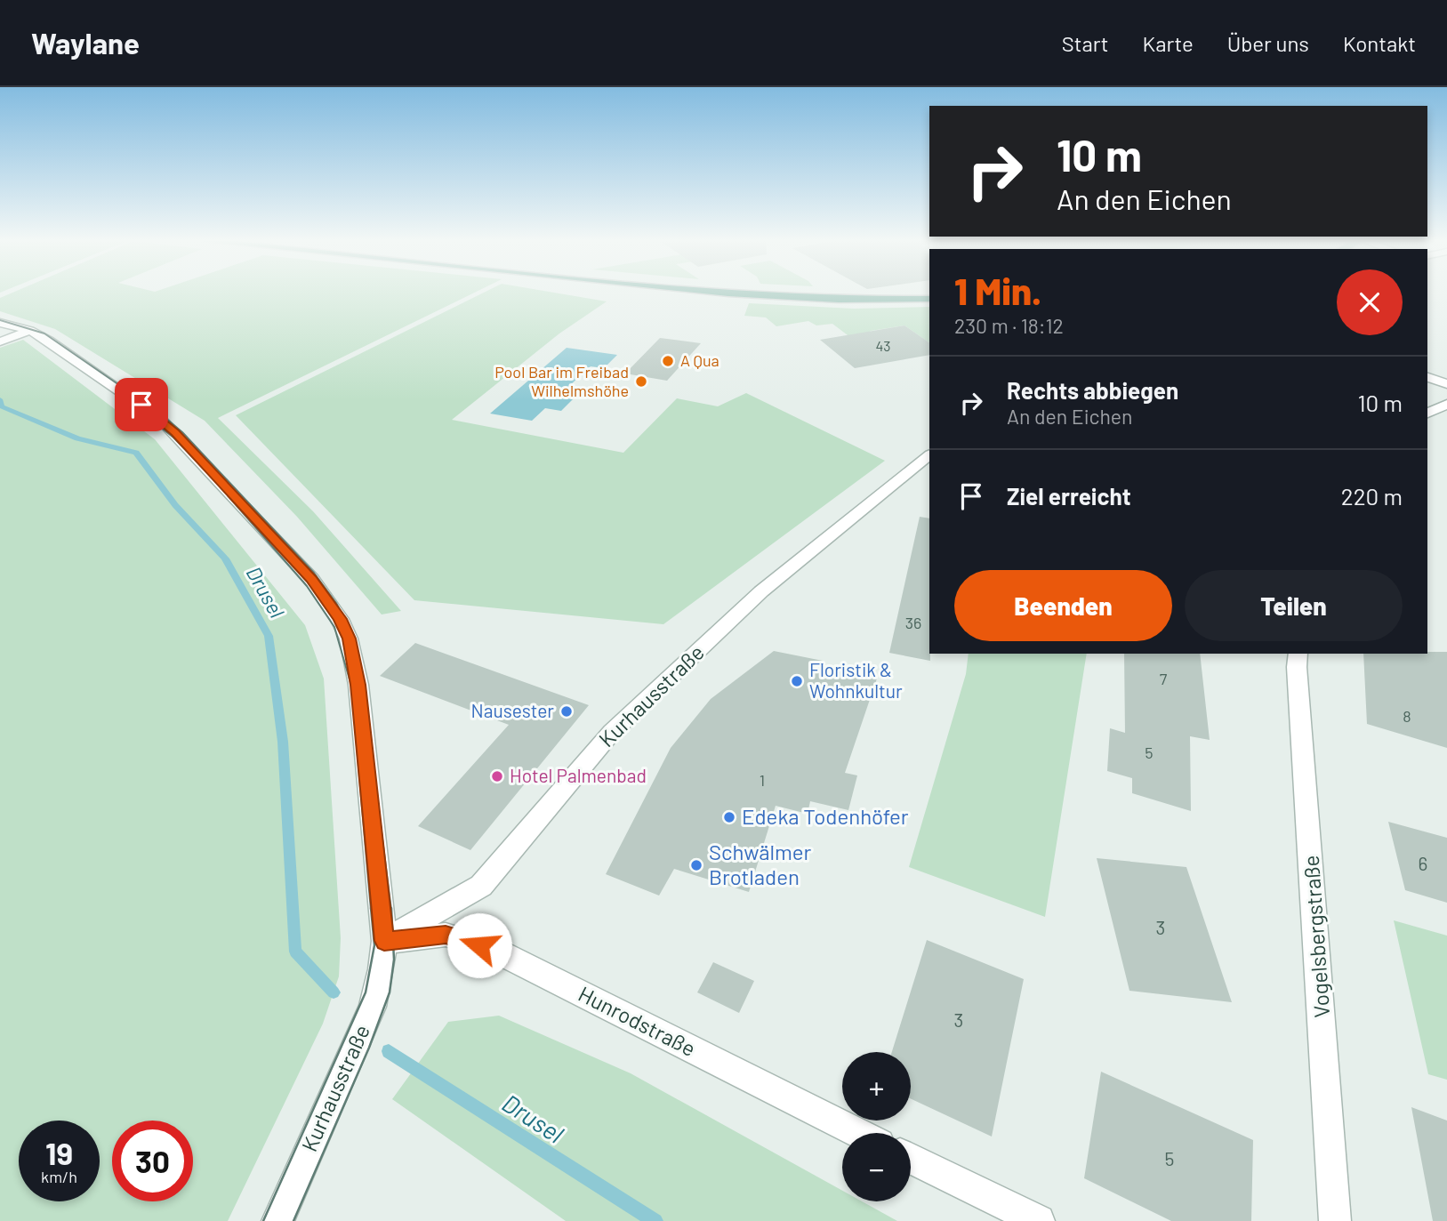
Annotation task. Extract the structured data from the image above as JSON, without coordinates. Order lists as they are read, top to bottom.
{
  "streets": {
    "street": ["Kurhausstraße", "Vogelsbergstraße", "Hunrodstraße"]
  },
  "crossings": [
    ["Kurhausstraße", "Hunrodstraße"]
  ],
  "water": ["Drusel"],
  "places": [
    "A Qua",
    "Pool Bar im Freibad Wilhelmshöhe",
    "Floristik & Wohnkultur",
    "Nausester",
    "Hotel Palmenbad",
    "Edeka Todenhöfer",
    "Schwälmer Brotladen"
  ],
  "house_numbers": [
    "43",
    "36",
    "7",
    "8",
    "5",
    "1",
    "6",
    "3",
    "3",
    "5"
  ],
  "page": {
    "header": "Waylane",
    "nav": [
      "Start",
      "Karte",
      "Über uns",
      "Kontakt"
    ],
    "turn": ["10 m", "An den Eichen"],
    "heading": ["1 Min.", "230 m · 18:12"],
    "list": [
      {
        "name": "Rechts abbiegen",
        "note": "An den Eichen",
        "value": "10 m"
      },
      {
        "name": "Ziel erreicht",
        "value": "220 m"
      }
    ],
    "buttons": ["Beenden", "Teilen"],
    "map_buttons": ["+", "−"],
    "speed": "19 km/h",
    "limit": "30"
  }
}
